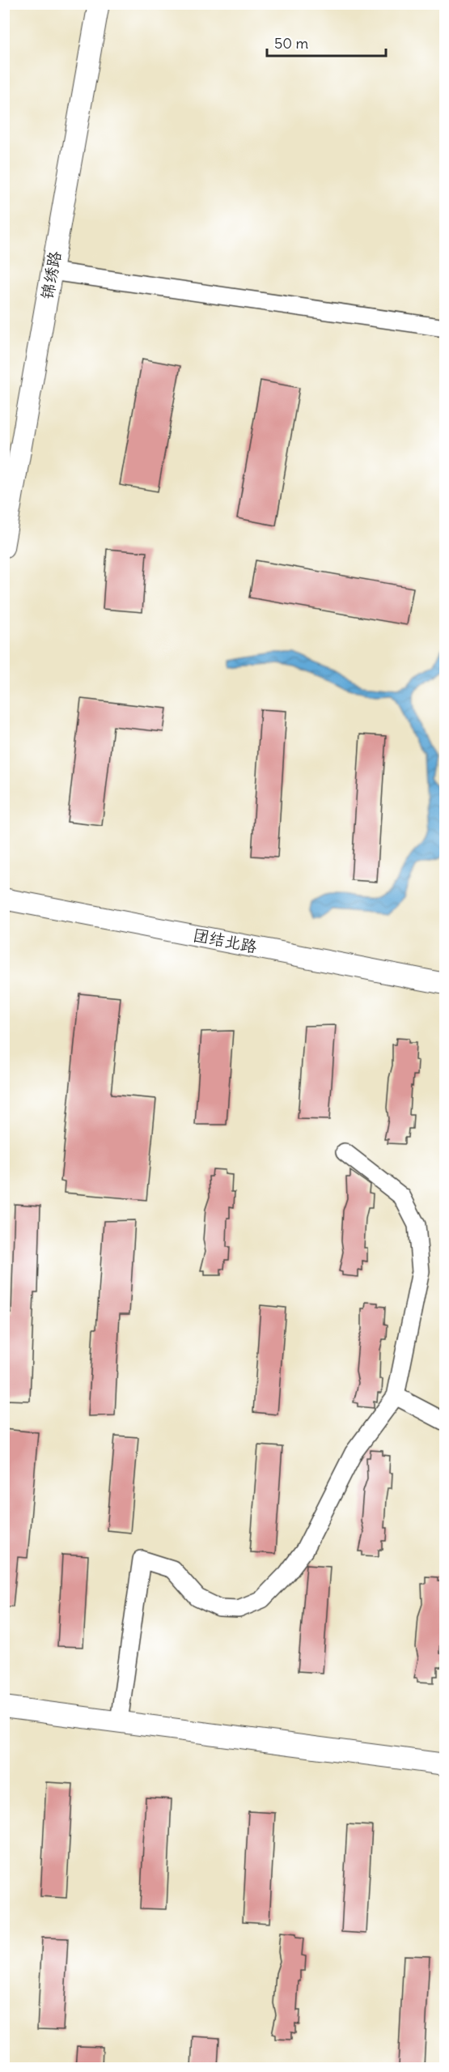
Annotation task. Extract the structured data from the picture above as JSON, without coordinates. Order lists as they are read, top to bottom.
{
  "streets": {
    "street": ["锦绣路", "团结北路"]
  },
  "scale_bar": "50 m"
}
